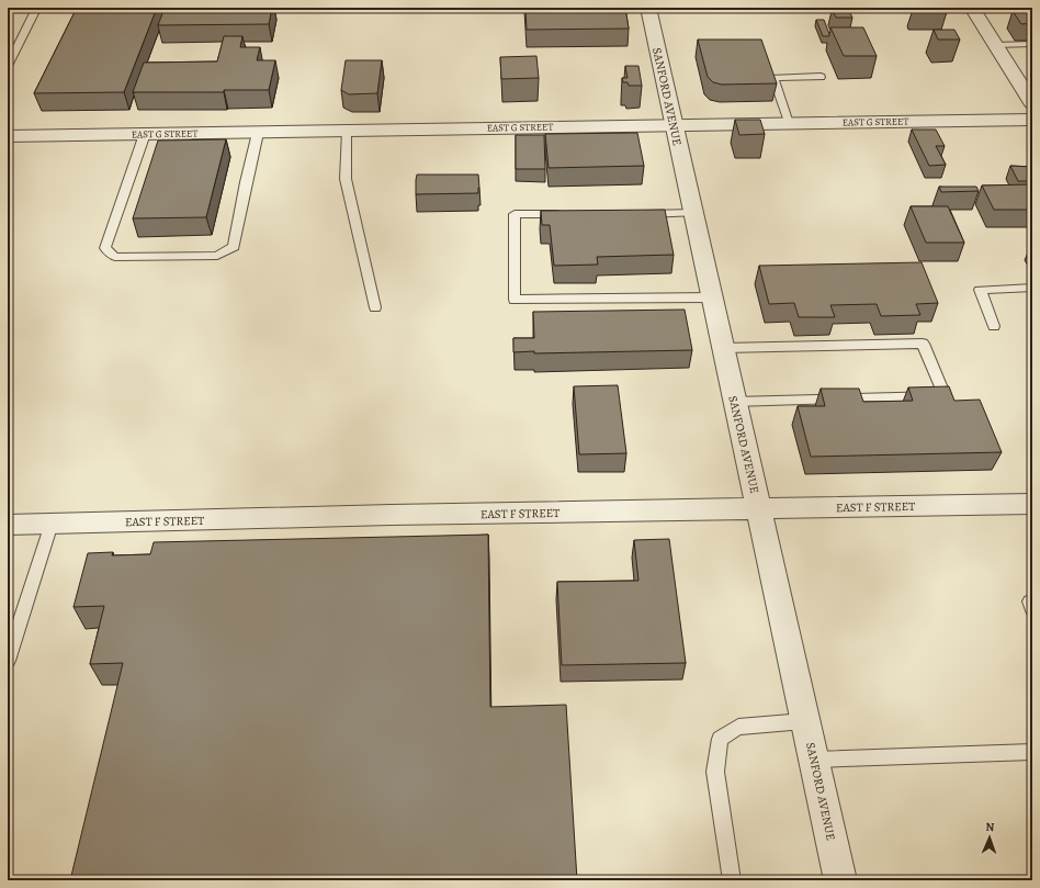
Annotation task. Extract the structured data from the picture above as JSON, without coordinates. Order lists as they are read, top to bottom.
{
  "streets": {
    "street": ["SANFORD AVENUE", "EAST G STREET", "EAST F STREET"]
  },
  "crossings": [
    ["SANFORD AVENUE", "EAST G STREET"],
    ["SANFORD AVENUE", "EAST F STREET"]
  ],
  "north": "top"
}
